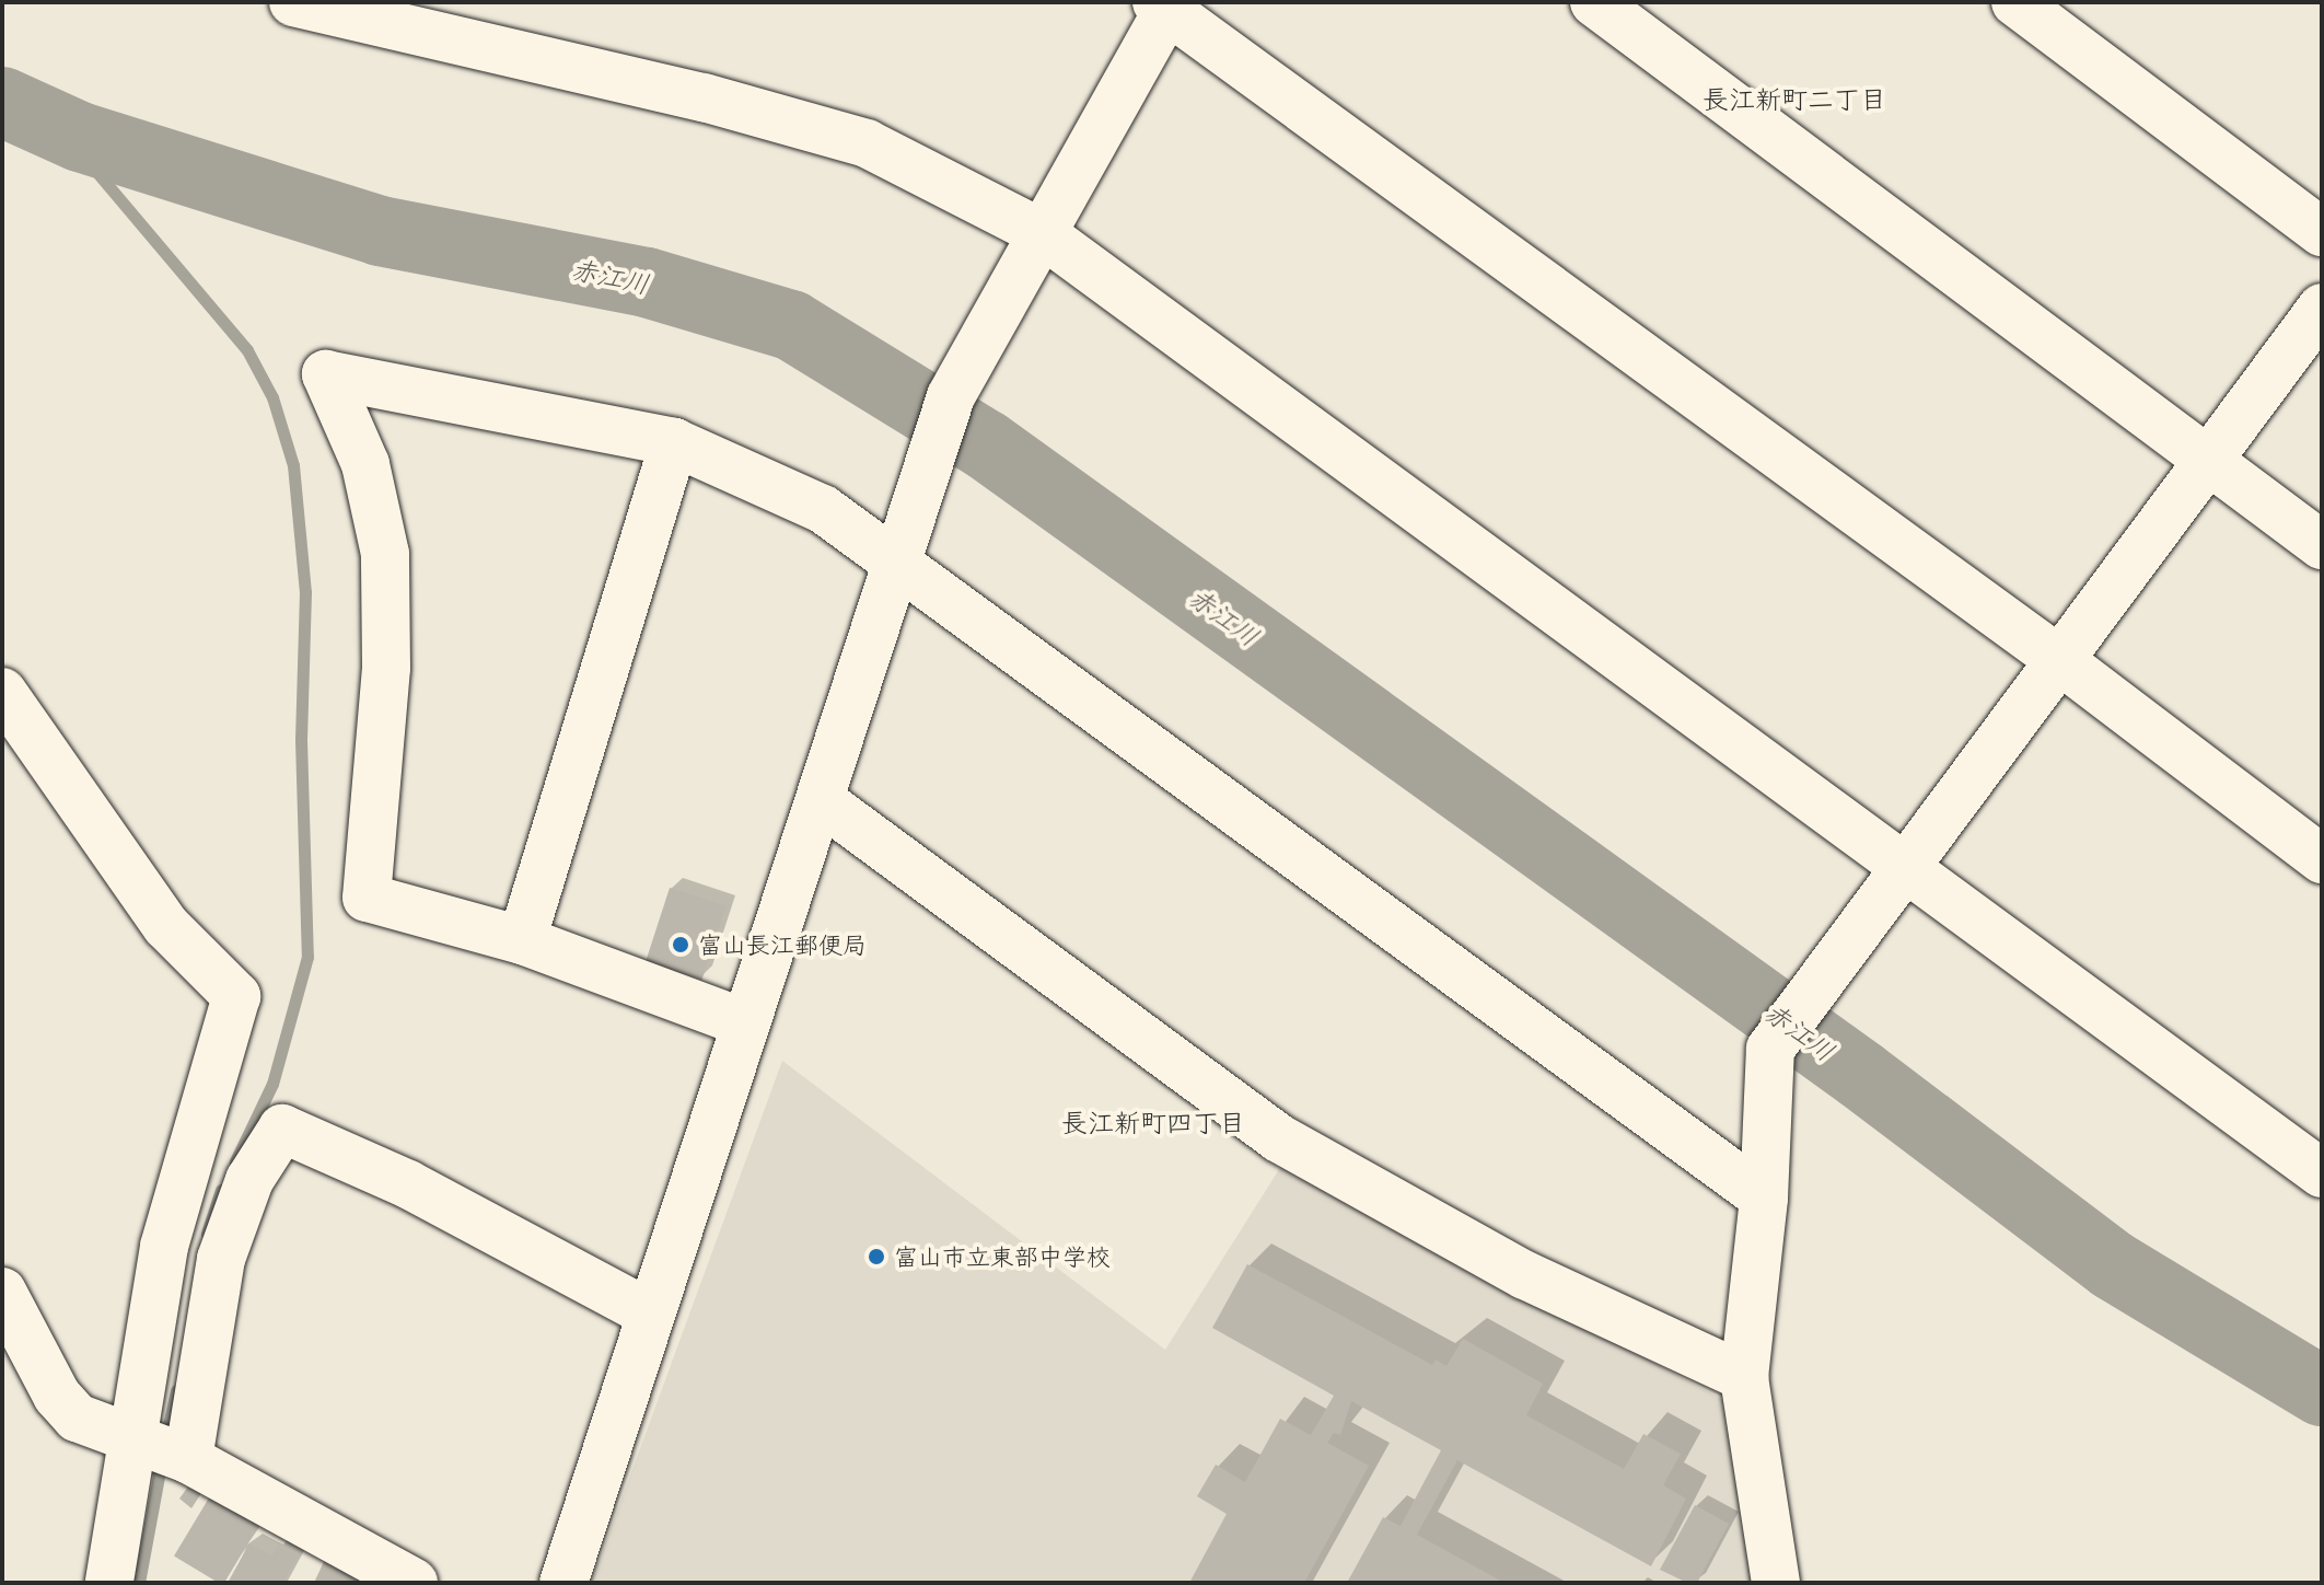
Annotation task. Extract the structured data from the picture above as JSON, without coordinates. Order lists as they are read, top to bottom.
{
  "districts": ["長江新町二丁目", "長江新町四丁目"],
  "water": ["赤江川"],
  "places": ["富山長江郵便局", "富山市立東部中学校"]
}
